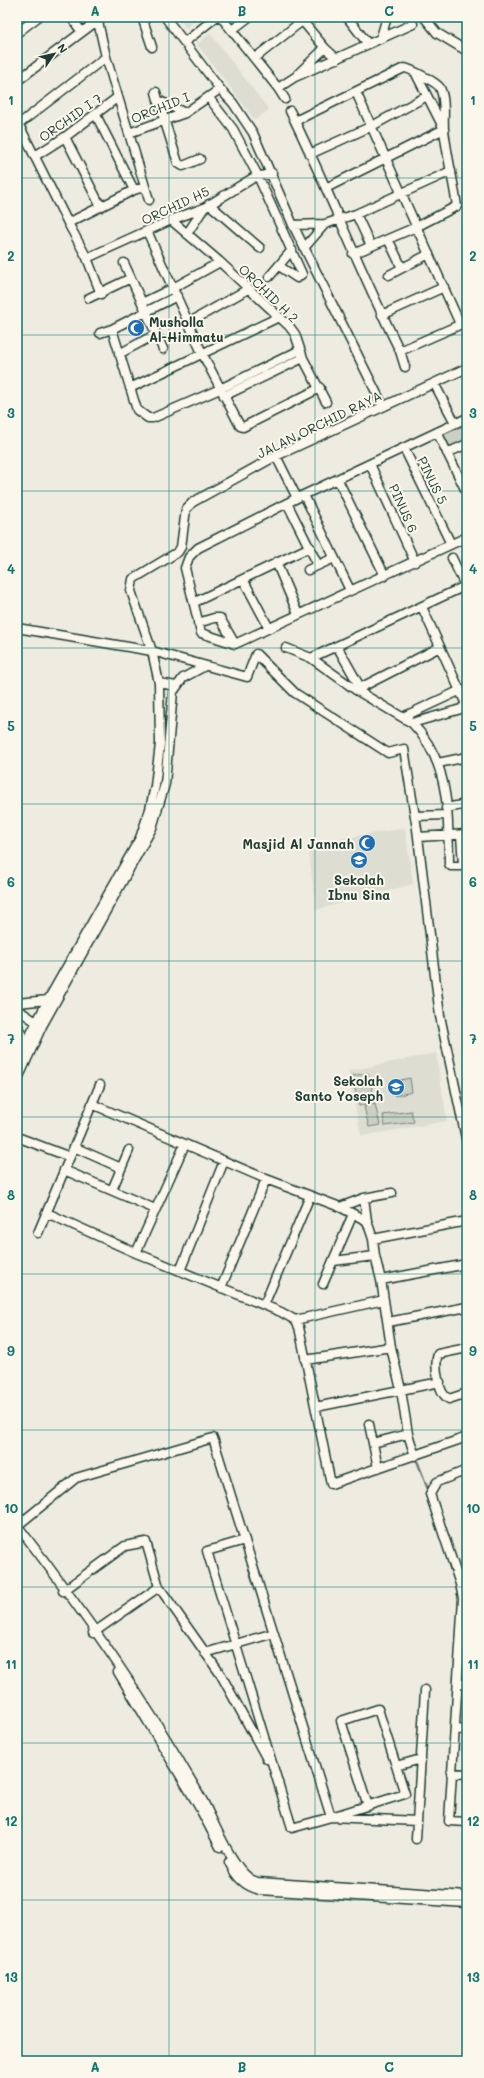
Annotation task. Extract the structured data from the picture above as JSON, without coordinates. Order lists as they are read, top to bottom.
{
  "streets": {
    "street": [
      "ORCHID I",
      "ORCHID I 7",
      "ORCHID H5",
      "ORCHID H 2",
      "JALAN ORCHID RAYA",
      "PINUS 5",
      "PINUS 6"
    ]
  },
  "crossings": [
    ["ORCHID H5", "ORCHID H 2"]
  ],
  "places": {
    "mosque": ["Musholla Al-Himmatu", "Masjid Al Jannah"],
    "school or university": ["Sekolah Ibnu Sina", "Sekolah Santo Yoseph"]
  },
  "north": "top right",
  "grid": {
    "columns": ["A", "B", "C"],
    "rows": [
      "1",
      "2",
      "3",
      "4",
      "5",
      "6",
      "7",
      "8",
      "9",
      "10",
      "11",
      "12",
      "13"
    ]
  }
}
